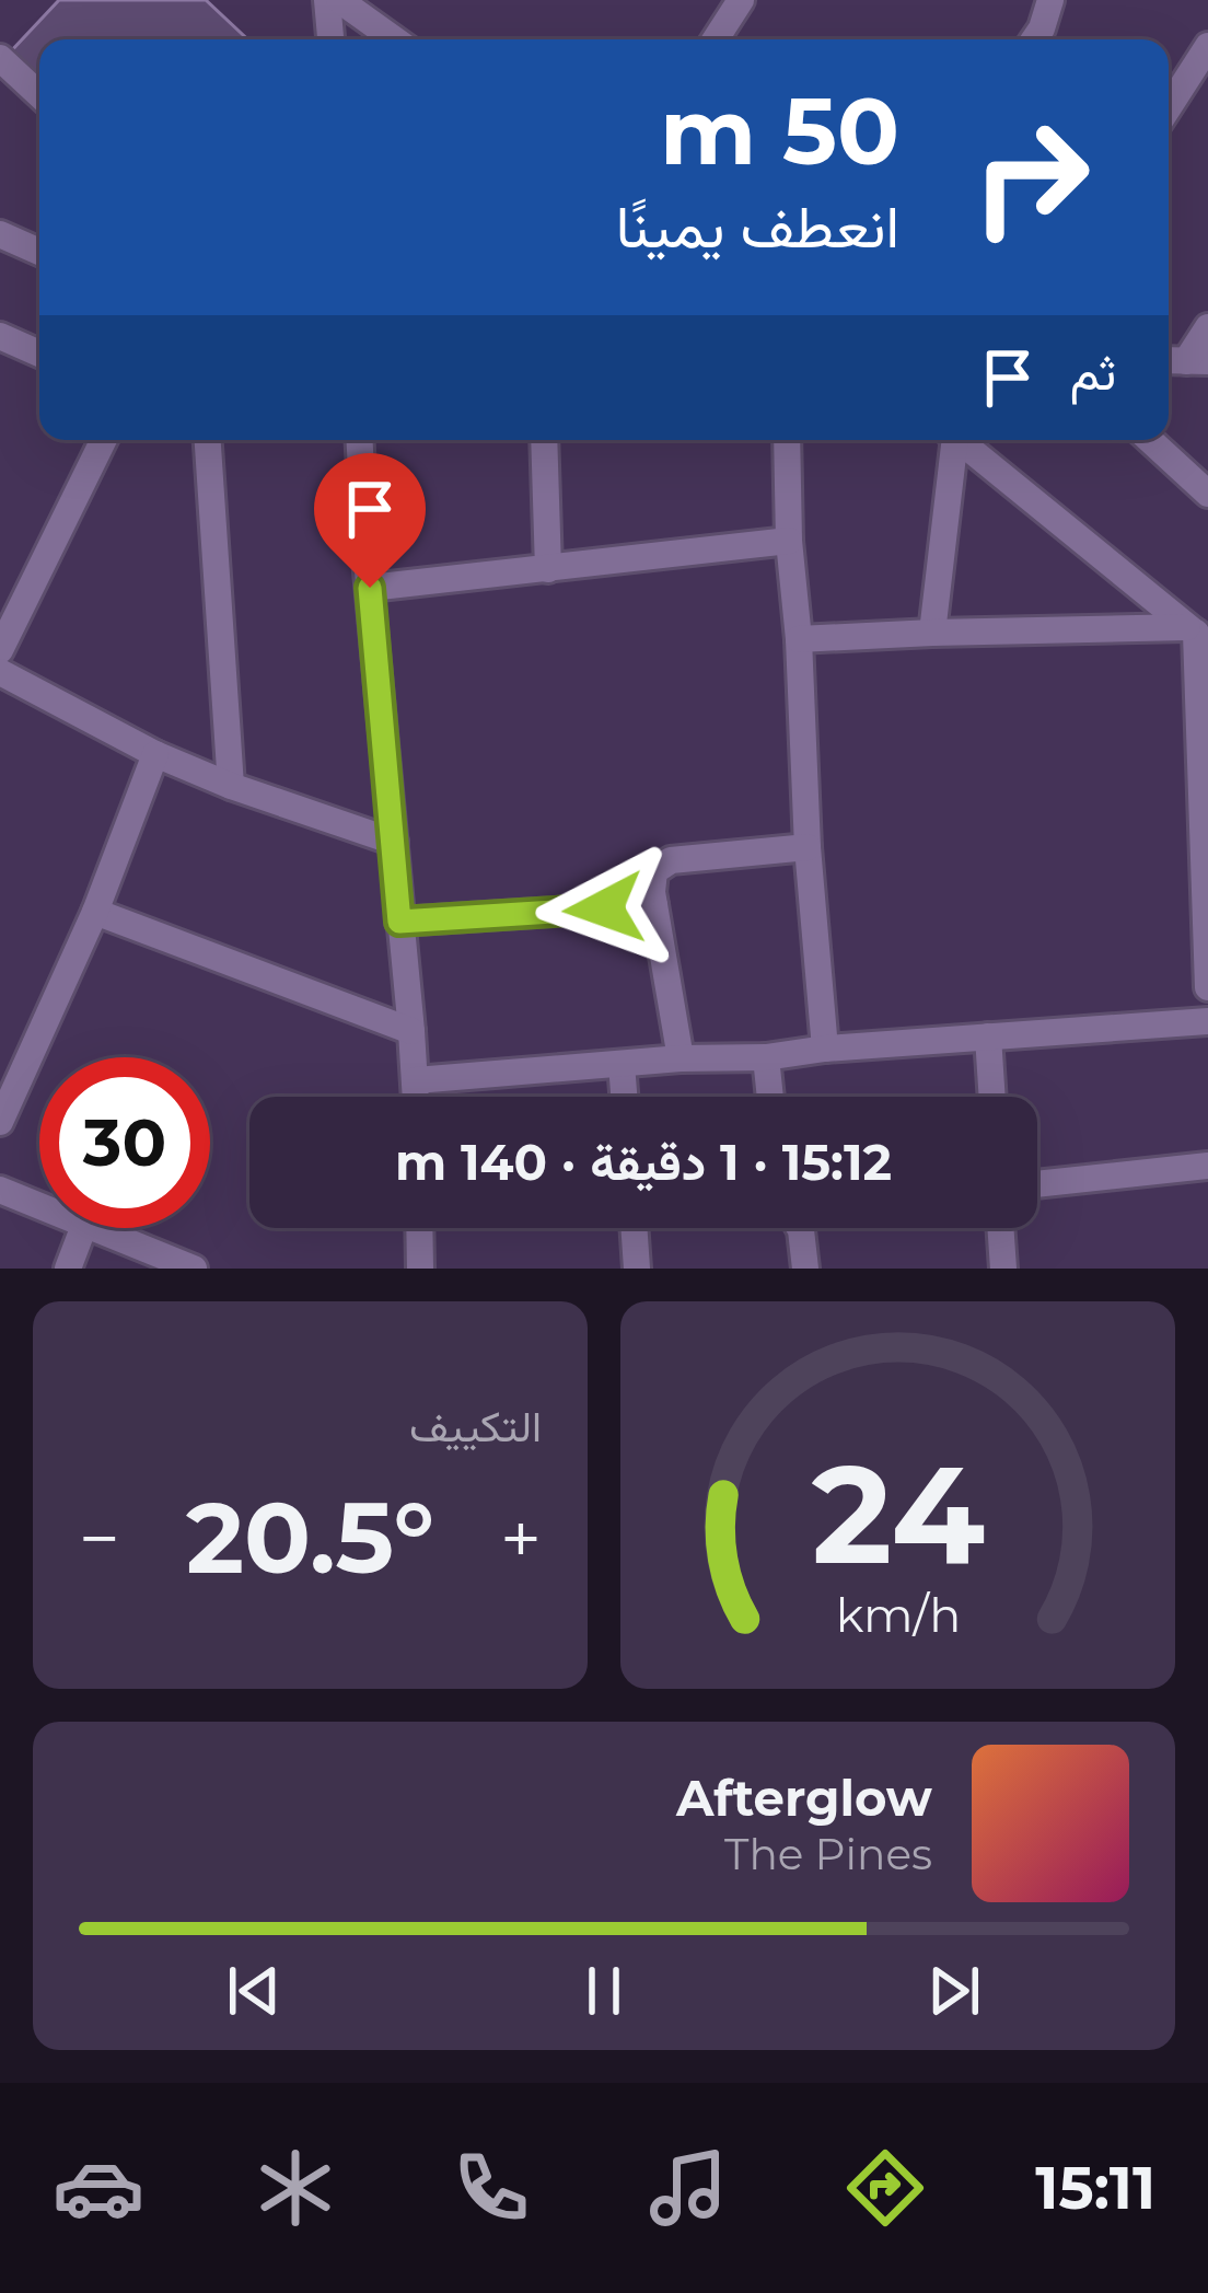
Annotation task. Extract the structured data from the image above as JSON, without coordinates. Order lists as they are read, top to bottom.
{
  "page": {
    "turn": ["50 m", "انعطف يمينًا"],
    "then": "ثم",
    "limit": "30",
    "trip": "15:12 · 1 دقيقة · 140 m",
    "tile": "التكييف",
    "heat": ["−", "20.5°", "+"],
    "song": ["Afterglow", "The Pines"],
    "tabs": "15:11",
    "gauge": ["24", "km/h"]
  }
}
